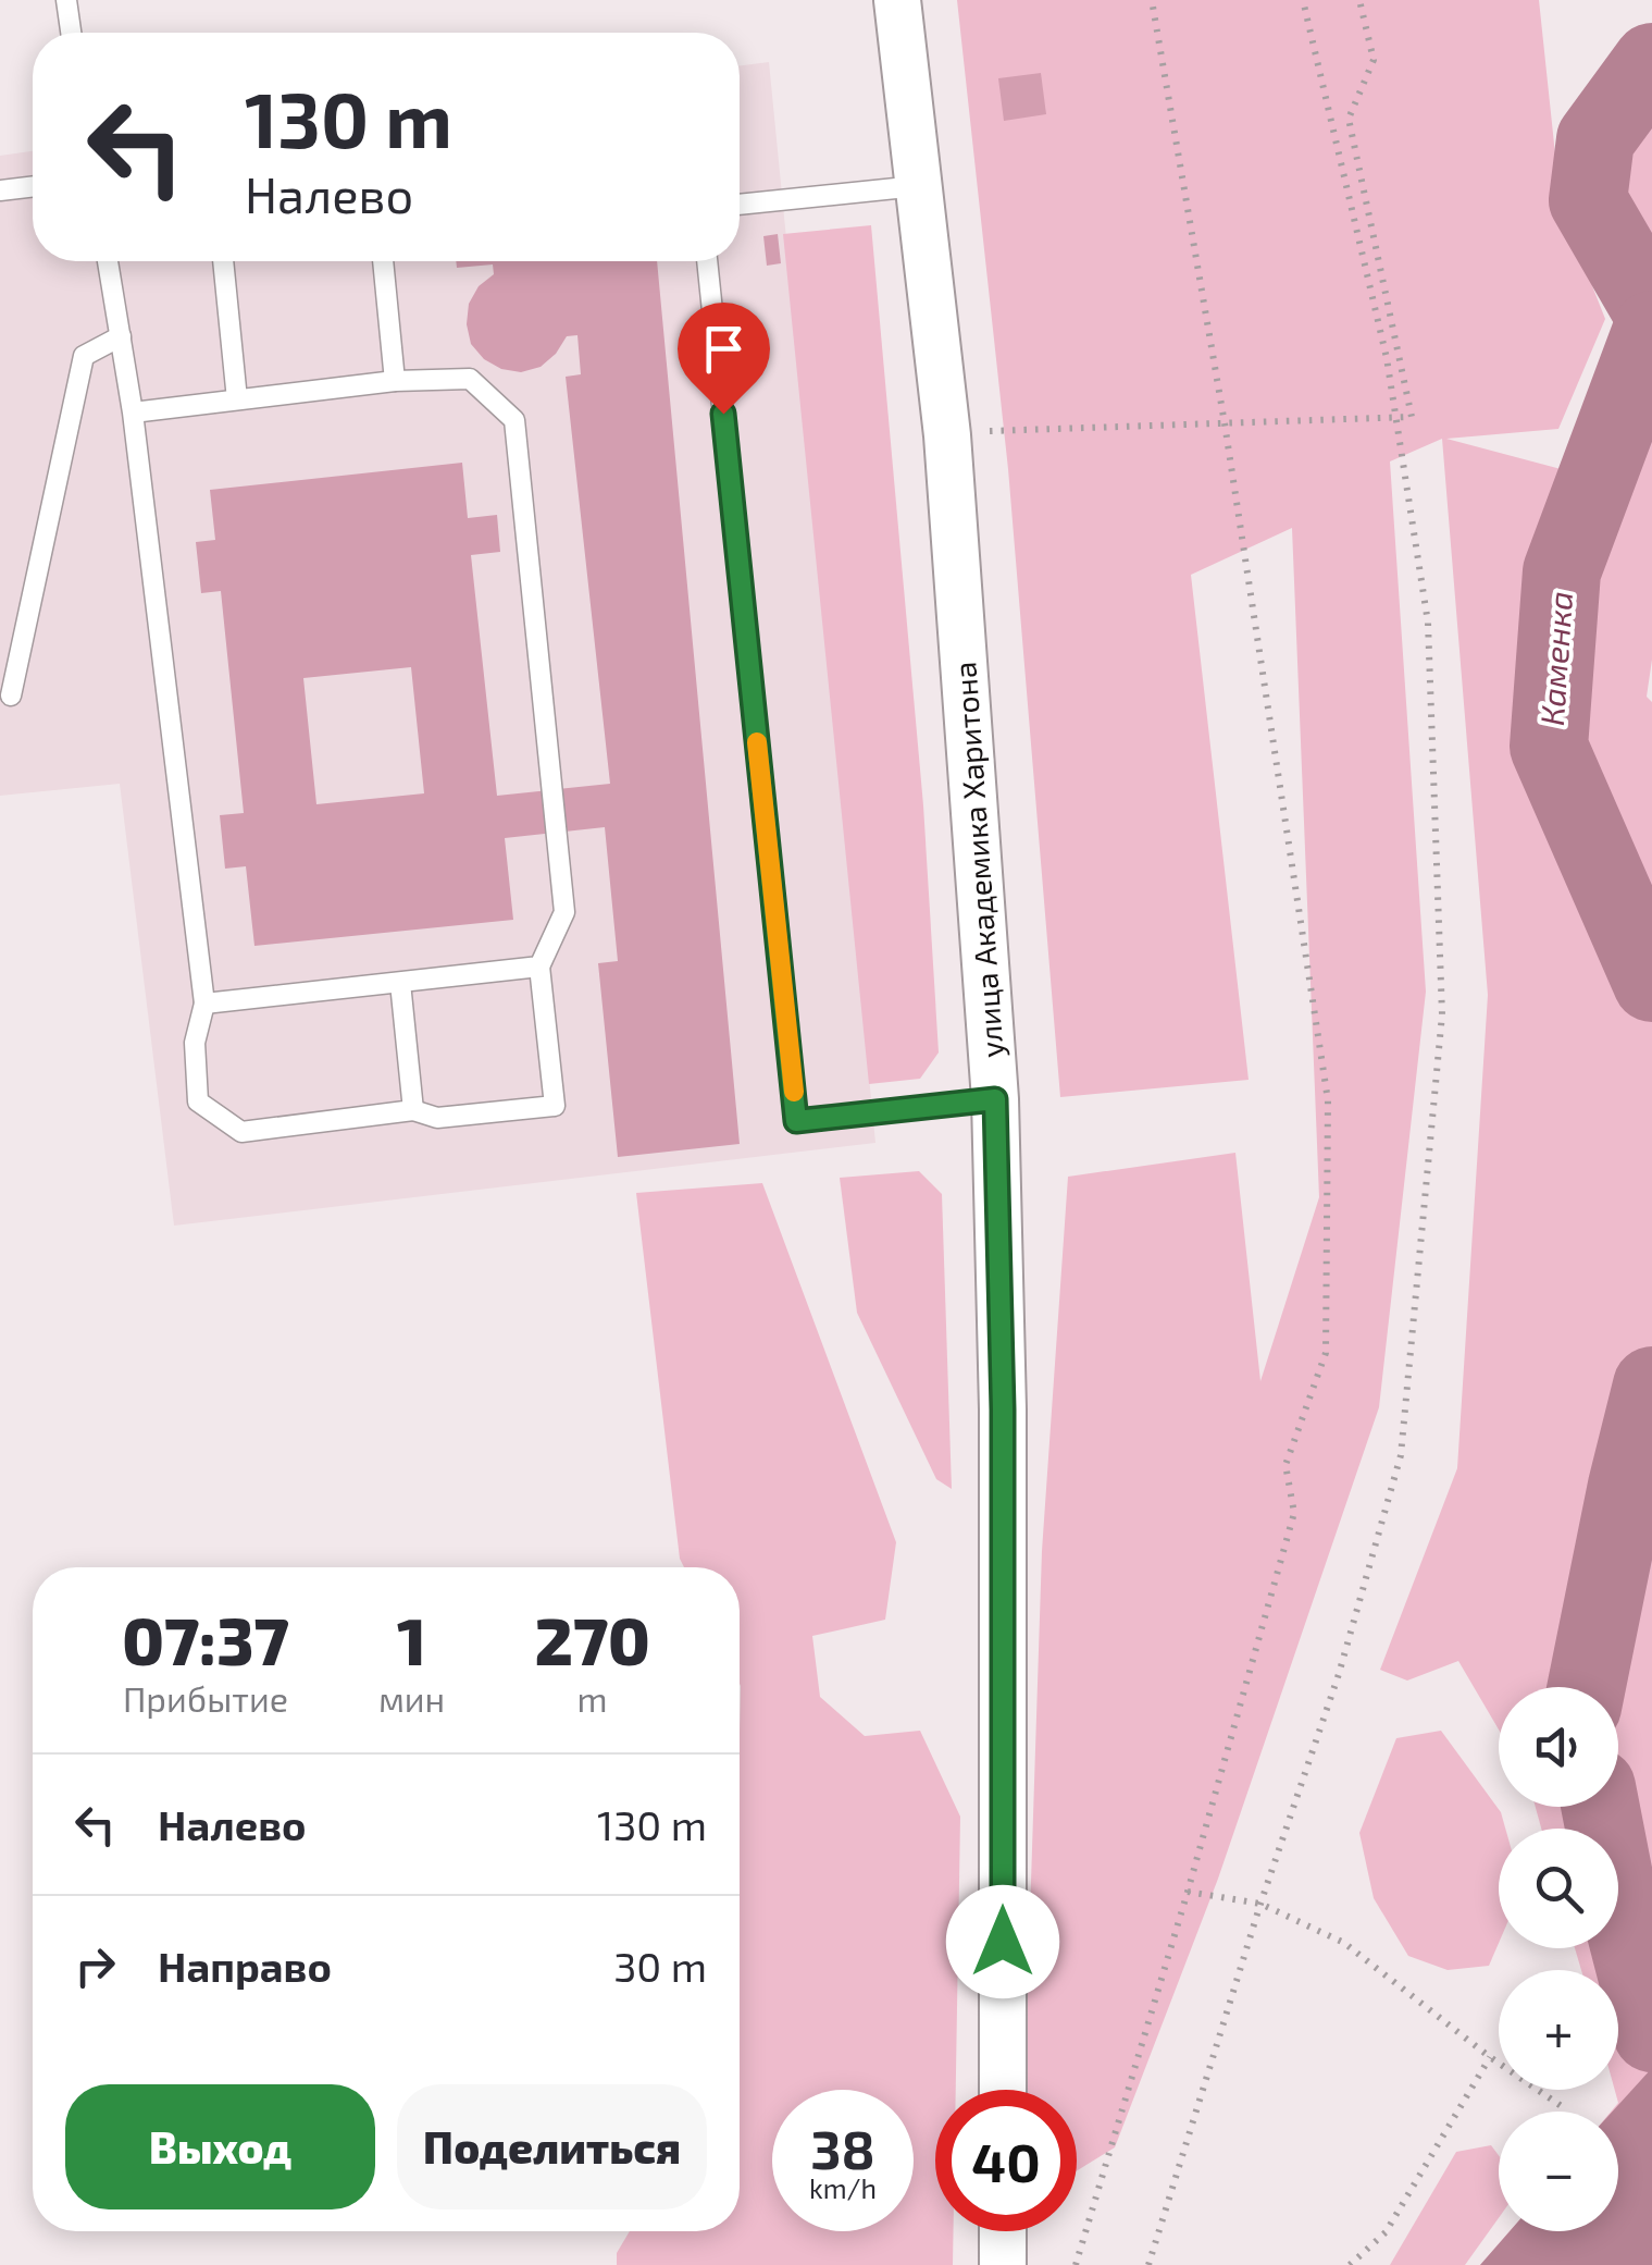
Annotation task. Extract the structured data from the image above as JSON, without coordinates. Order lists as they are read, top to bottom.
{
  "streets": {
    "street": ["улица Академика Харитона"]
  },
  "water": ["Каменка"],
  "page": {
    "turn": ["130 m", "Налево"],
    "eta": [
      "07:37",
      "Прибытие",
      "1",
      "мин",
      "270",
      "m"
    ],
    "map_buttons": ["+", "−"],
    "list": [
      {
        "name": "Налево",
        "value": "130 m"
      },
      {
        "name": "Направо",
        "value": "30 m"
      }
    ],
    "buttons": ["Выход", "Поделиться"],
    "speed": "38 km/h",
    "limit": "40"
  }
}
